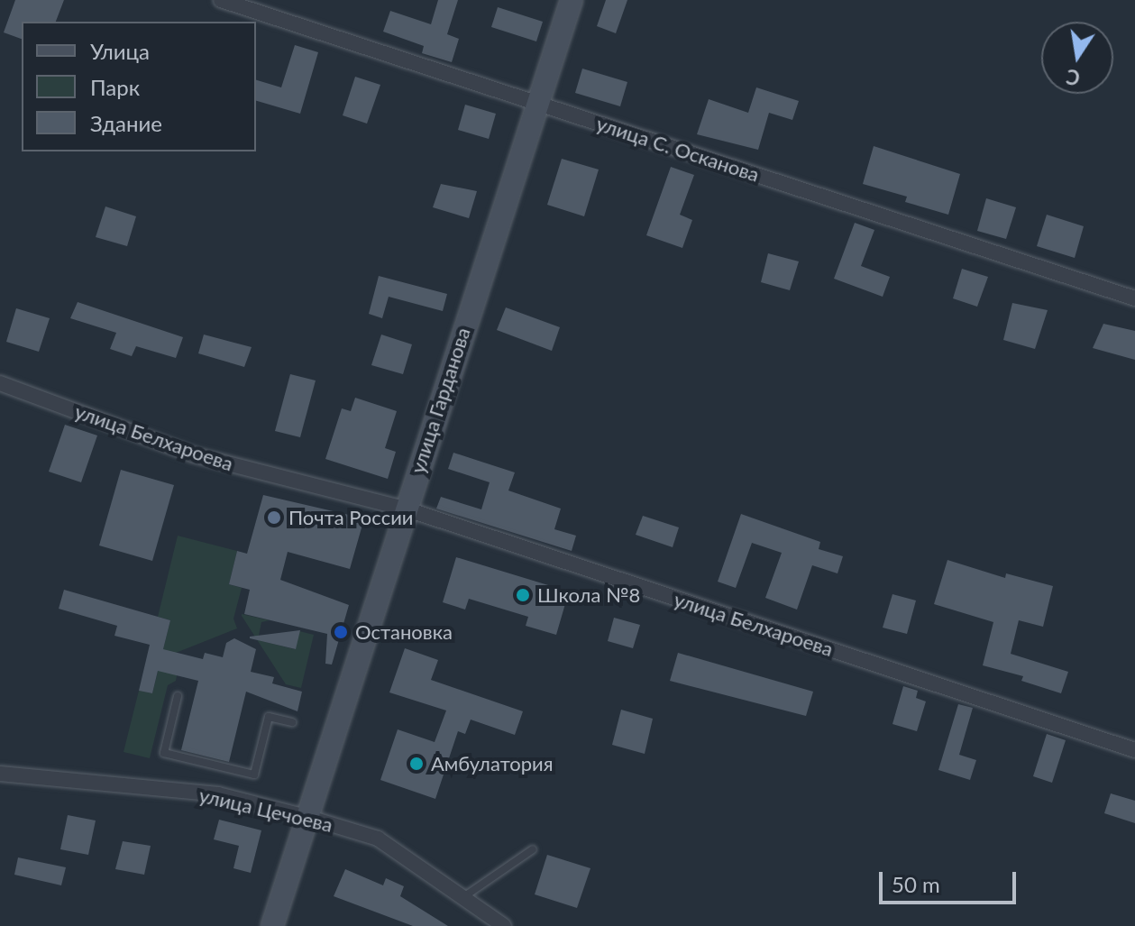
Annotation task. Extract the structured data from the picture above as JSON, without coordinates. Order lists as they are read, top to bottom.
{
  "streets": {
    "street": [
      "улица С. Осканова",
      "улица Гарданова",
      "улица Белхароева",
      "улица Цечоева"
    ]
  },
  "crossings": [
    ["улица С. Осканова", "улица Гарданова"],
    ["улица Гарданова", "улица Белхароева"],
    ["улица Гарданова", "улица Цечоева"]
  ],
  "places": [
    "Почта России",
    "Школа №8",
    "Остановка",
    "Амбулатория"
  ],
  "legend": ["Улица", "Парк", "Здание"],
  "scale_bar": "50 m",
  "north": "bottom"
}
